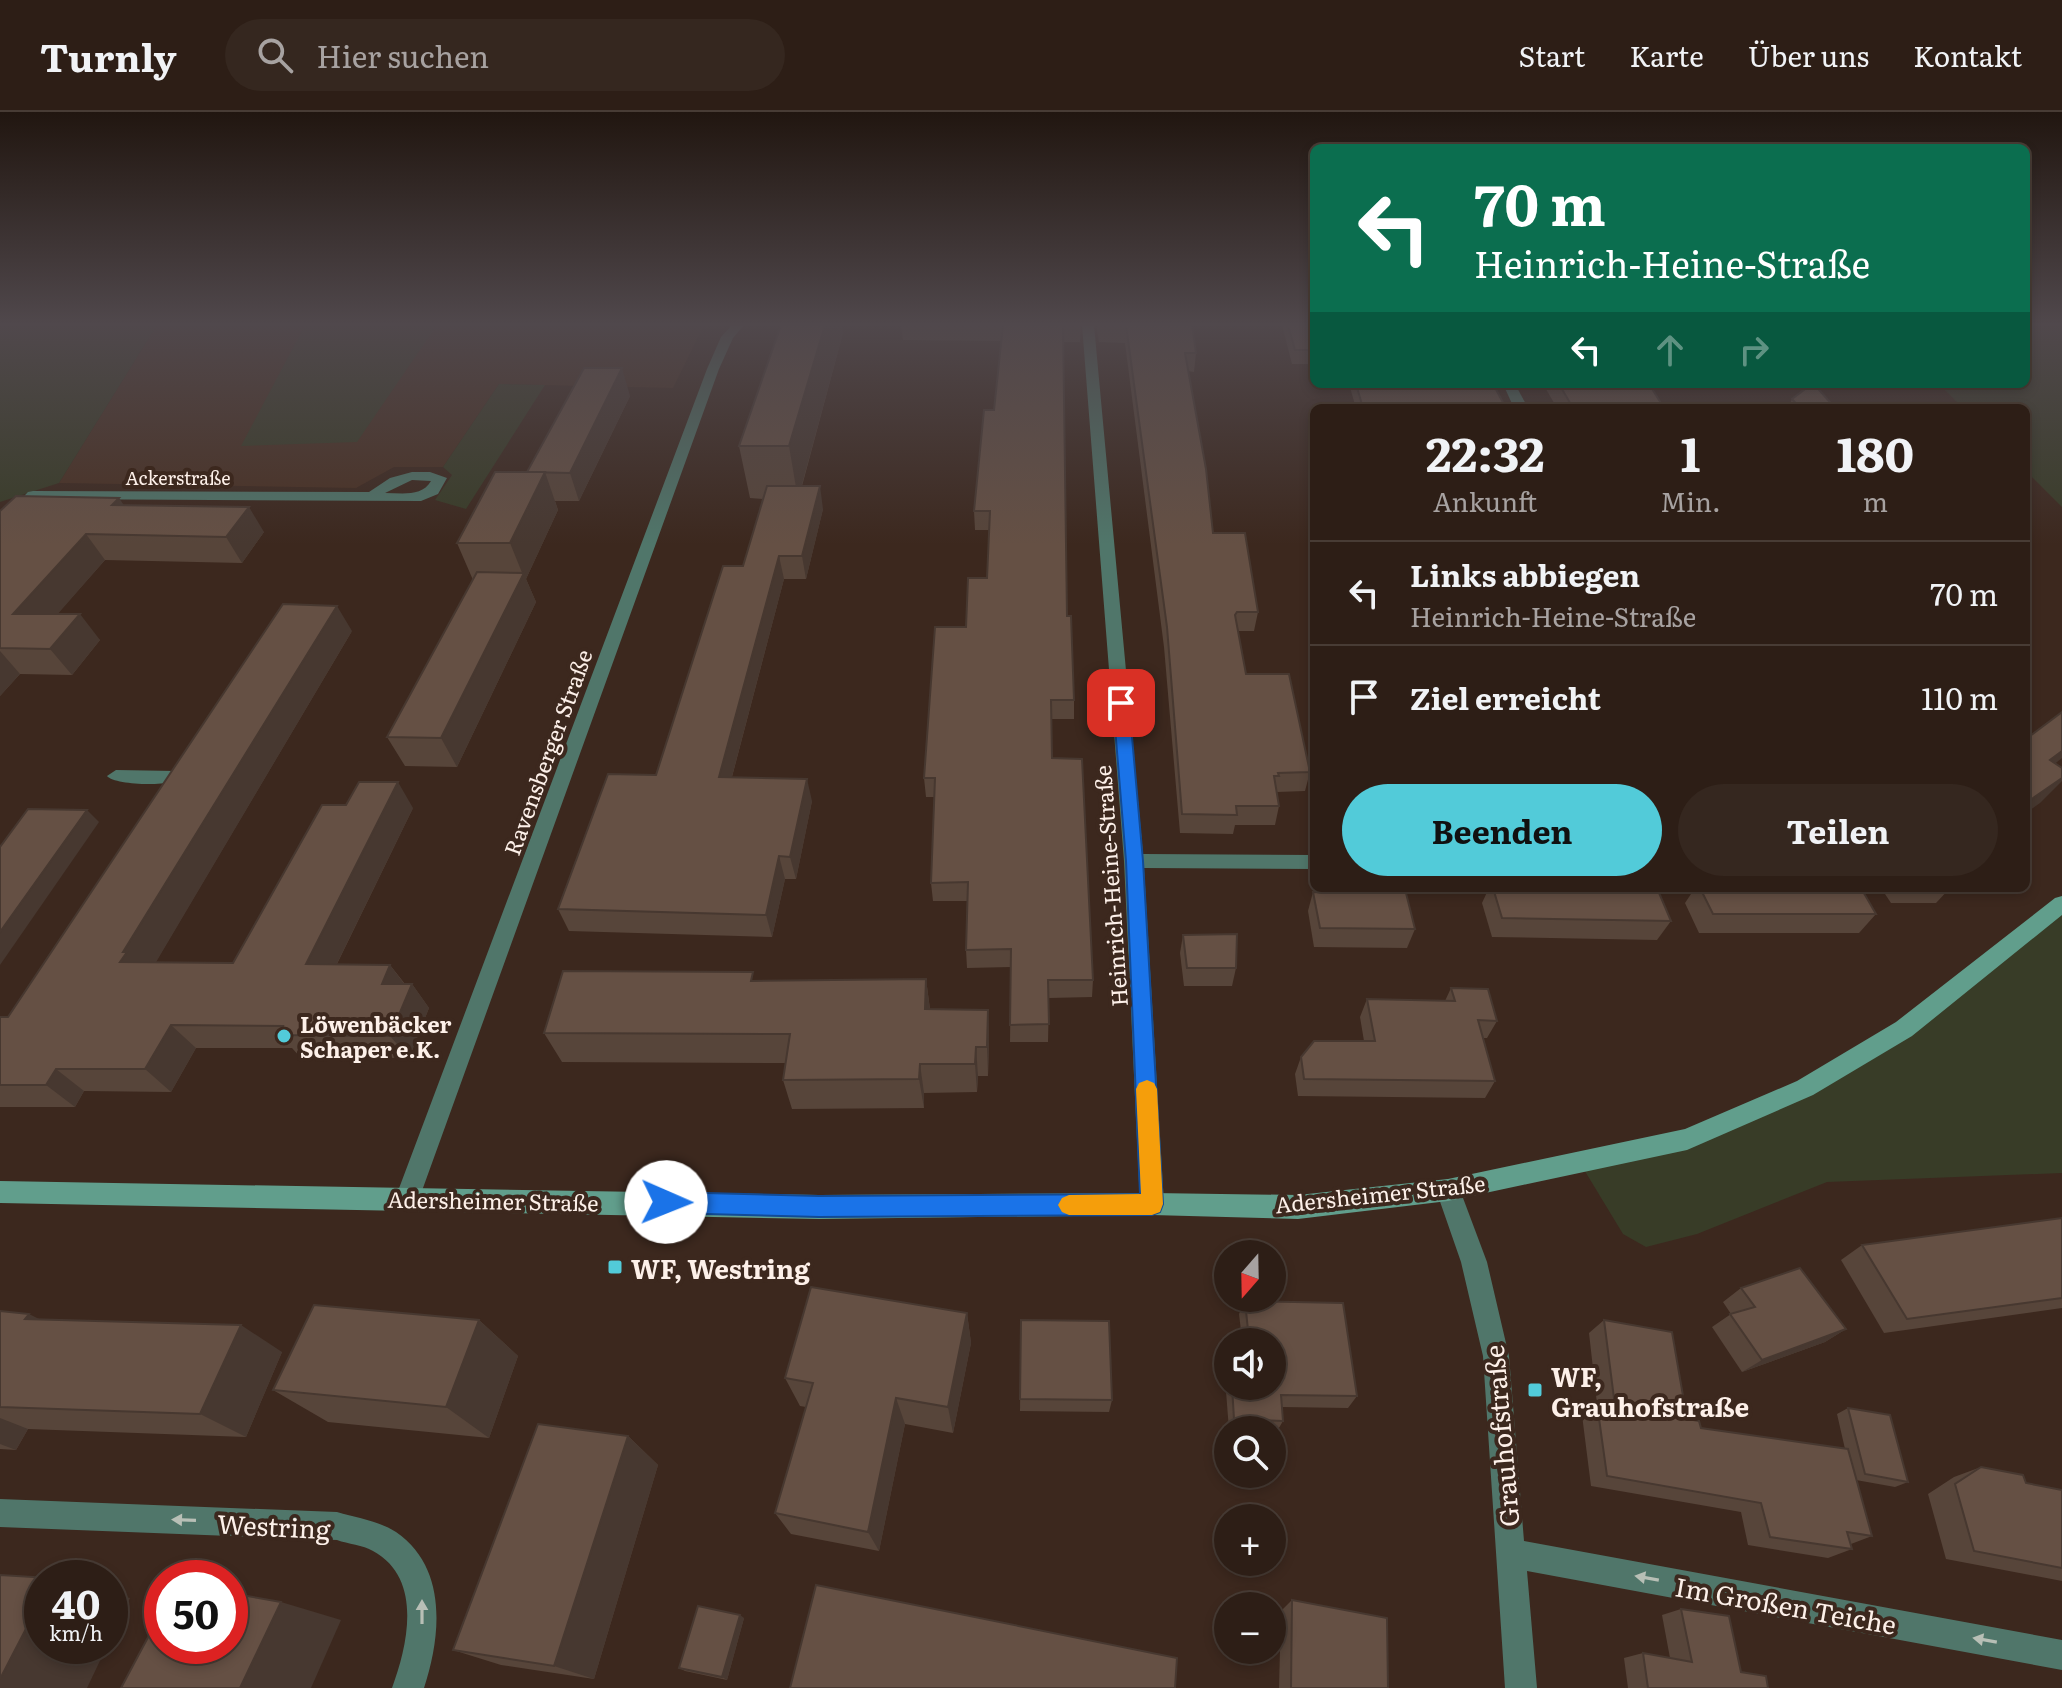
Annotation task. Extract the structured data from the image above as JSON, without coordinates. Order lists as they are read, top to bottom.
{
  "streets": {
    "main road": ["Adersheimer Straße"],
    "street": [
      "Ackerstraße",
      "Ravensberger Straße",
      "Heinrich-Heine-Straße",
      "Grauhofstraße",
      "Westring",
      "Im Großen Teiche"
    ]
  },
  "crossings": [
    ["Ravensberger Straße", "Adersheimer Straße"],
    ["Heinrich-Heine-Straße", "Adersheimer Straße"],
    ["Adersheimer Straße", "Grauhofstraße"],
    ["Grauhofstraße", "Im Großen Teiche"]
  ],
  "one_way": ["Westring", "Im Großen Teiche"],
  "places": {
    "other": ["Löwenbäcker Schaper e.K."],
    "transit": ["WF, Westring", "WF, Grauhofstraße"]
  },
  "north": "bottom",
  "page": {
    "header": "Turnly",
    "search": "Hier suchen",
    "nav": [
      "Start",
      "Karte",
      "Über uns",
      "Kontakt"
    ],
    "turn": ["70 m", "Heinrich-Heine-Straße"],
    "eta": [
      "22:32",
      "Ankunft",
      "1",
      "Min.",
      "180",
      "m"
    ],
    "list": [
      {
        "name": "Links abbiegen",
        "note": "Heinrich-Heine-Straße",
        "value": "70 m"
      },
      {
        "name": "Ziel erreicht",
        "value": "110 m"
      }
    ],
    "buttons": ["Beenden", "Teilen"],
    "map_buttons": ["+", "−"],
    "speed": "40 km/h",
    "limit": "50"
  }
}
